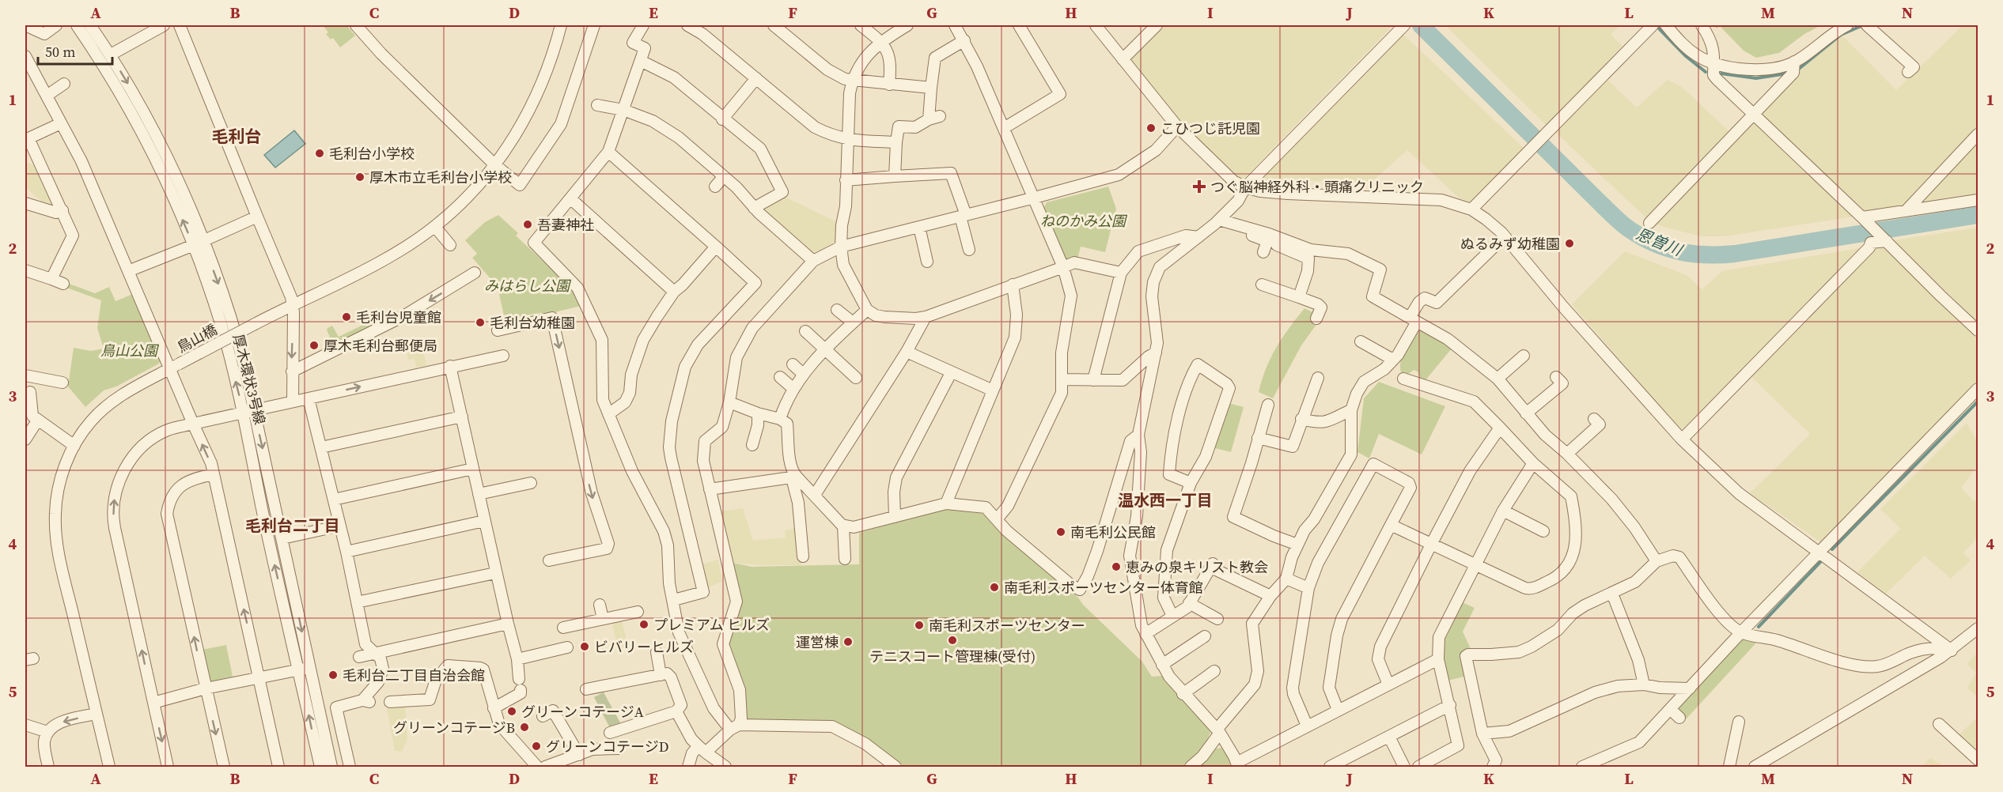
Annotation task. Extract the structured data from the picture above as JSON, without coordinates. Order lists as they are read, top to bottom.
{
  "streets": {
    "street": ["鳥山橋", "厚木環状3号線"]
  },
  "districts": ["毛利台", "温水西一丁目", "毛利台二丁目"],
  "water": ["恩曽川"],
  "parks": ["ねのかみ公園", "みはらし公園", "鳥山公園"],
  "places": {
    "other": [
      "こひつじ託児園",
      "毛利台小学校",
      "厚木市立毛利台小学校",
      "吾妻神社",
      "ぬるみず幼稚園",
      "毛利台児童館",
      "毛利台幼稚園",
      "厚木毛利台郵便局",
      "南毛利公民館",
      "恵みの泉キリスト教会",
      "南毛利スポーツセンター体育館",
      "プレミアム ヒルズ",
      "南毛利スポーツセンター",
      "テニスコート管理棟(受付)",
      "運営棟",
      "ビバリーヒルズ",
      "毛利台二丁目自治会館",
      "グリーンコテージA",
      "グリーンコテージB",
      "グリーンコテージD"
    ],
    "health": ["つぐ脳神経外科・頭痛クリニック"]
  },
  "scale_bar": "50 m",
  "grid": {
    "columns": [
      "A",
      "B",
      "C",
      "D",
      "E",
      "F",
      "G",
      "H",
      "I",
      "J",
      "K",
      "L",
      "M",
      "N"
    ],
    "rows": [
      "1",
      "2",
      "3",
      "4",
      "5"
    ]
  }
}
